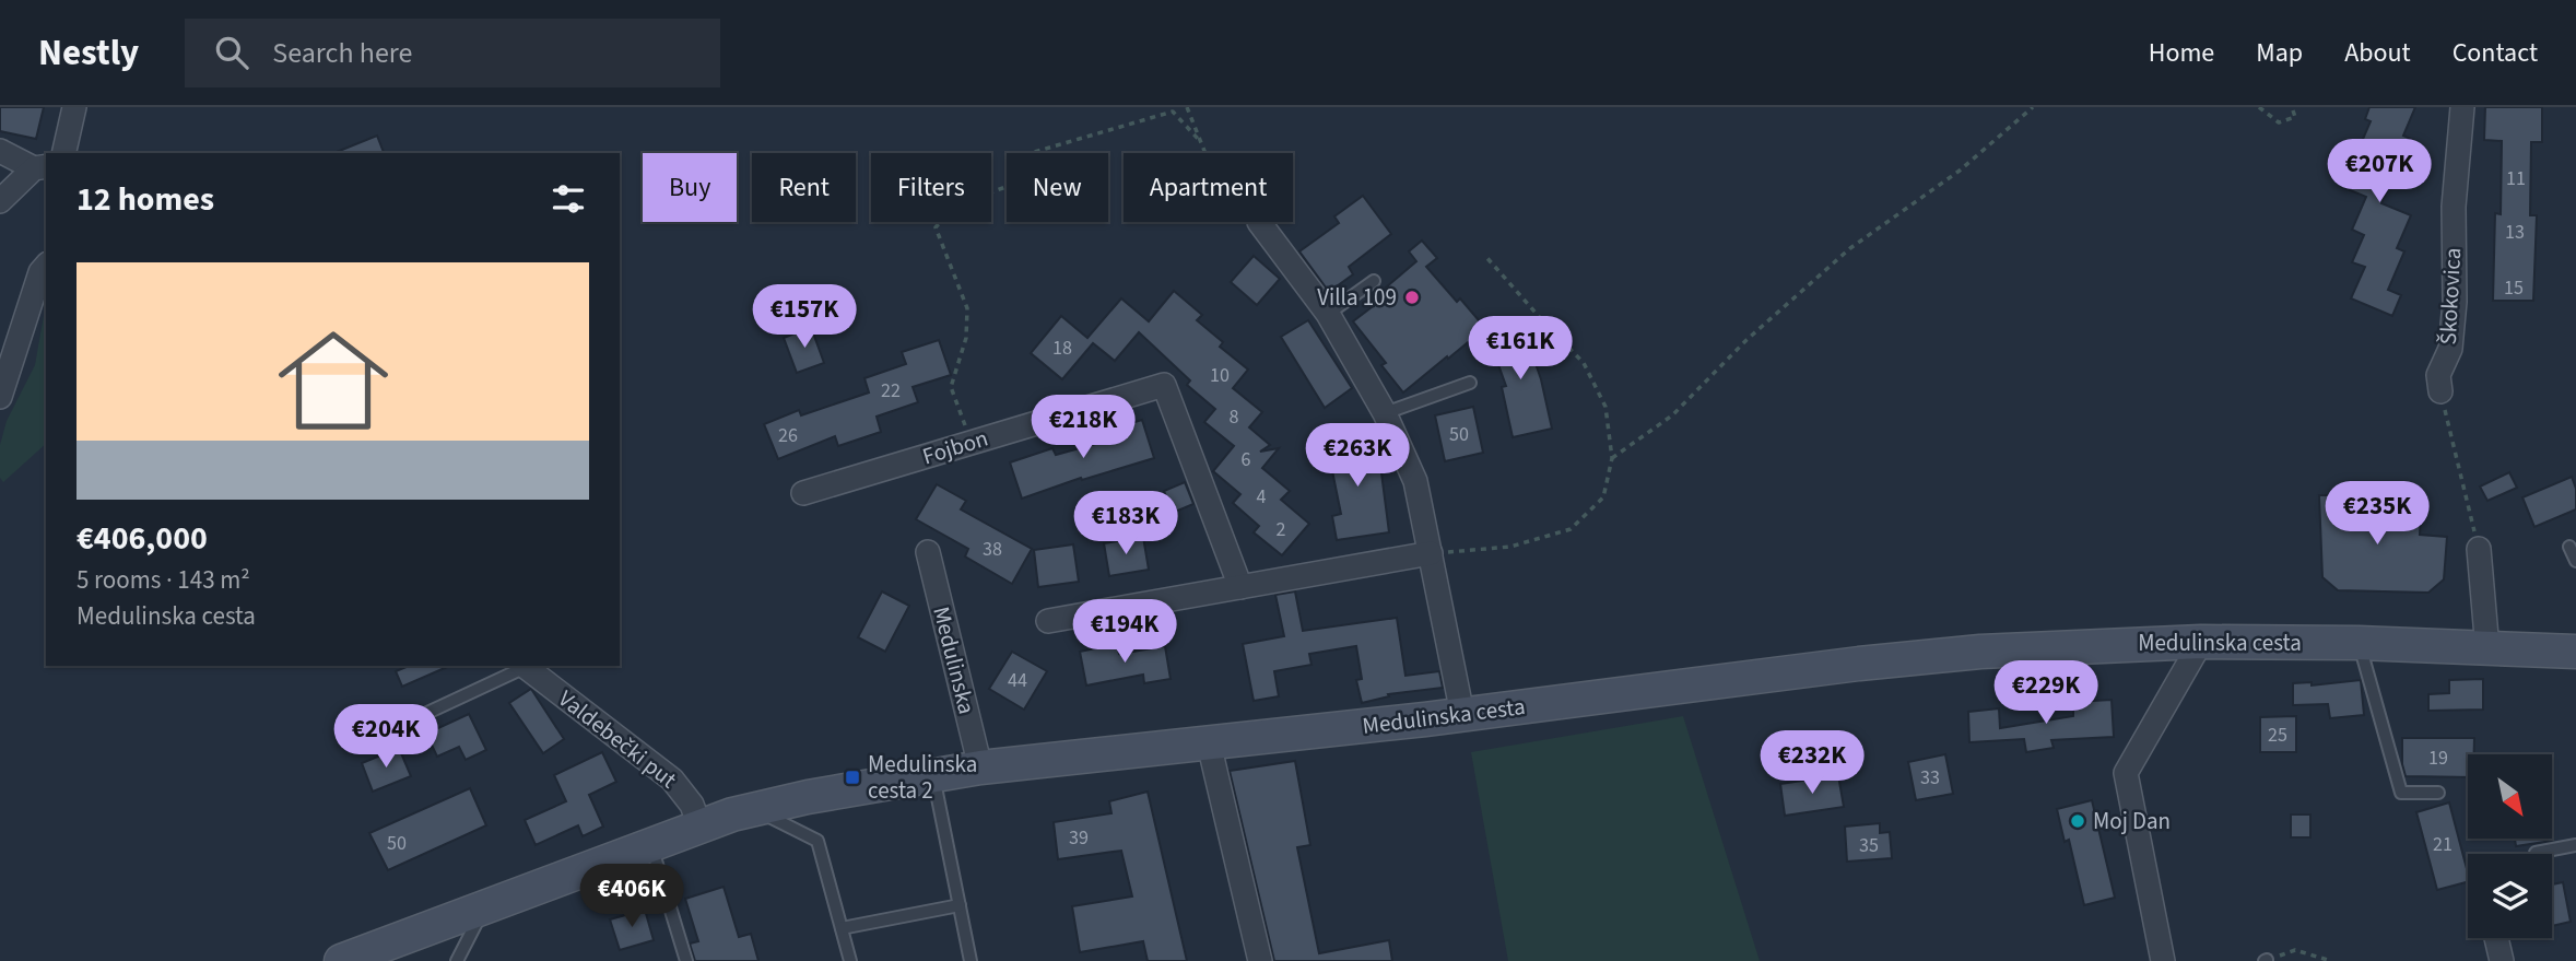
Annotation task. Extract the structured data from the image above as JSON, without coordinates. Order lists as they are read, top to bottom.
{
  "streets": {
    "main road": ["Medulinska cesta"],
    "street": [
      "Škokovica",
      "Fojbon",
      "Medulinska",
      "Valdebečki put"
    ]
  },
  "crossings": [
    ["Medulinska cesta", "Medulinska"],
    ["Medulinska cesta", "Valdebečki put"]
  ],
  "places": {
    "other": ["Villa 109", "Moj Dan"],
    "transit": ["Medulinska cesta 2"]
  },
  "house_numbers": [
    "11",
    "13",
    "15",
    "18",
    "10",
    "22",
    "8",
    "50",
    "26",
    "6",
    "4",
    "2",
    "38",
    "44",
    "25",
    "19",
    "33",
    "39",
    "50",
    "21",
    "35"
  ],
  "north": "bottom right",
  "page": {
    "header": "Nestly",
    "search": "Search here",
    "nav": [
      "Home",
      "Map",
      "About",
      "Contact"
    ],
    "price": [
      "€207K",
      "€157K",
      "€161K",
      "€218K",
      "€263K",
      "€235K",
      "€183K",
      "€194K",
      "€229K",
      "€204K",
      "€232K",
      "€406K"
    ],
    "chip": [
      "Buy",
      "Rent",
      "Filters",
      "New",
      "Apartment"
    ],
    "heading": "12 homes",
    "list": [
      {
        "name": "€406,000",
        "note": "5 rooms · 143 m² · Medulinska cesta"
      }
    ]
  }
}
